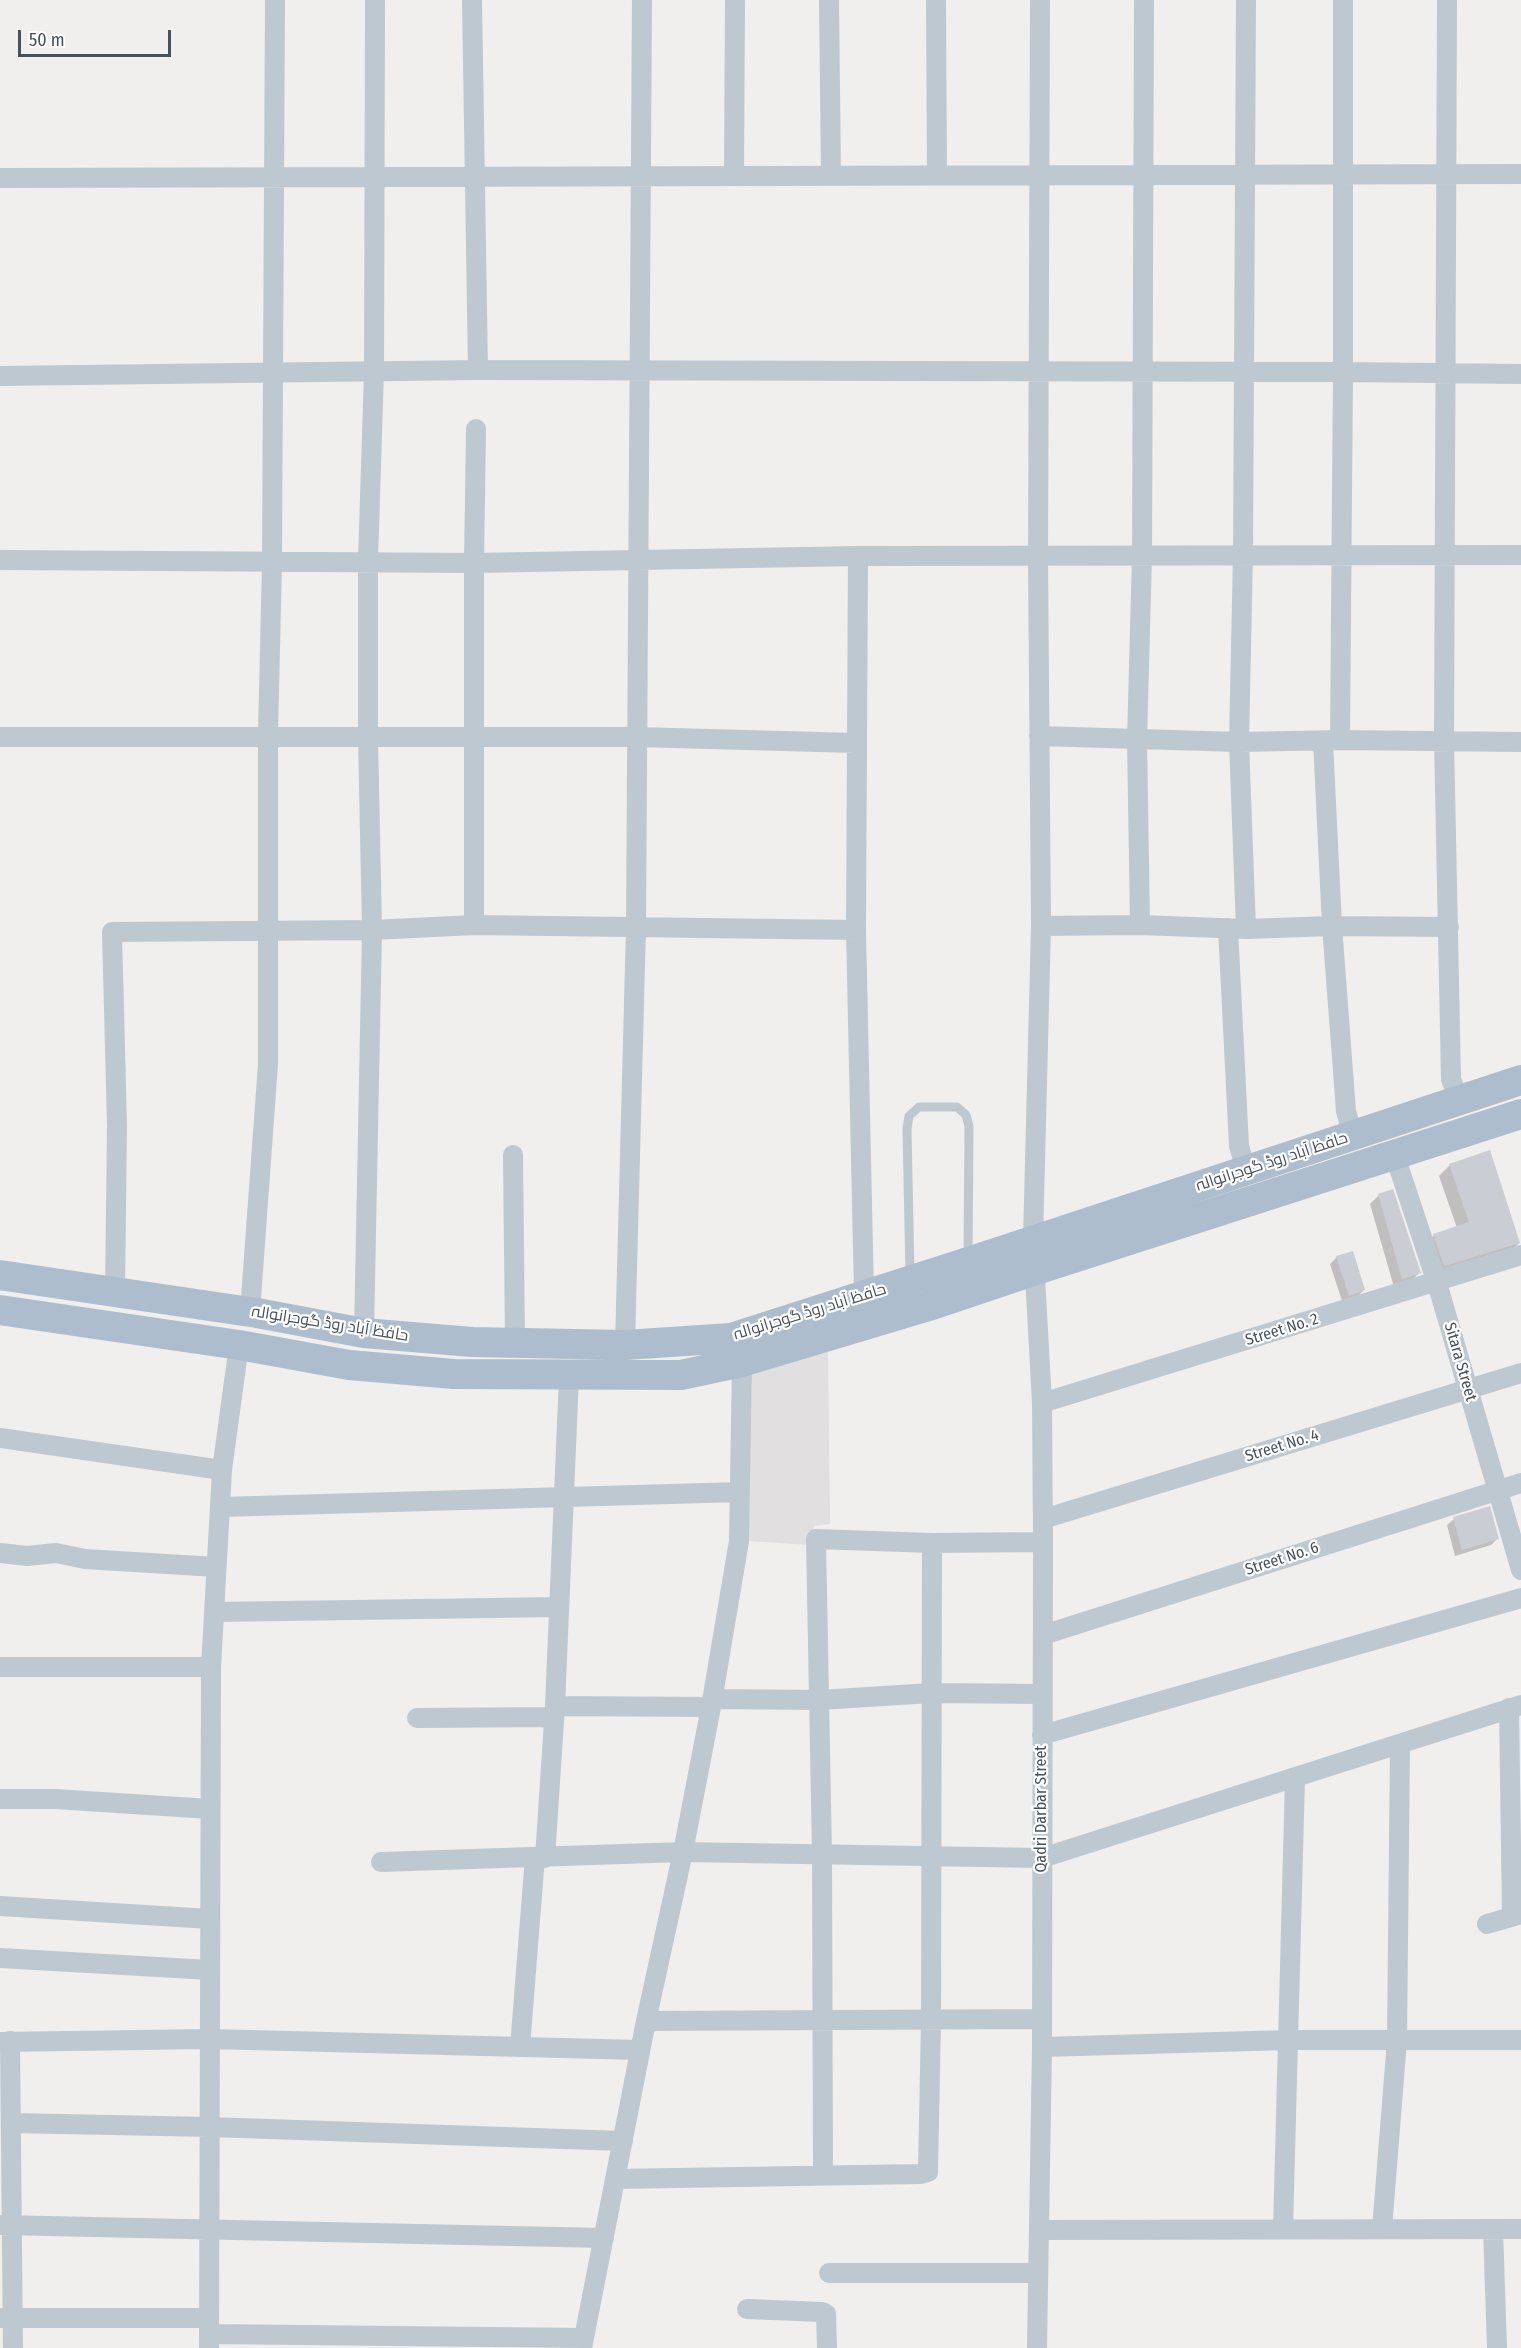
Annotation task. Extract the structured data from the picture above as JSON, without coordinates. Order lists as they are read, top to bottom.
{
  "streets": {
    "main road": ["حافظ آباد روڈ گوجرانوالہ"],
    "street": [
      "Street No. 2",
      "Sitara Street",
      "Street No. 4",
      "Street No. 6",
      "Qadri Darbar Street"
    ]
  },
  "crossings": [
    ["حافظ آباد روڈ گوجرانوالہ", "Sitara Street"],
    ["حافظ آباد روڈ گوجرانوالہ", "Qadri Darbar Street"],
    ["Street No. 2", "Sitara Street"],
    ["Street No. 2", "Qadri Darbar Street"],
    ["Sitara Street", "Street No. 4"],
    ["Sitara Street", "Street No. 6"],
    ["Street No. 4", "Qadri Darbar Street"],
    ["Street No. 6", "Qadri Darbar Street"]
  ],
  "scale_bar": "50 m"
}
